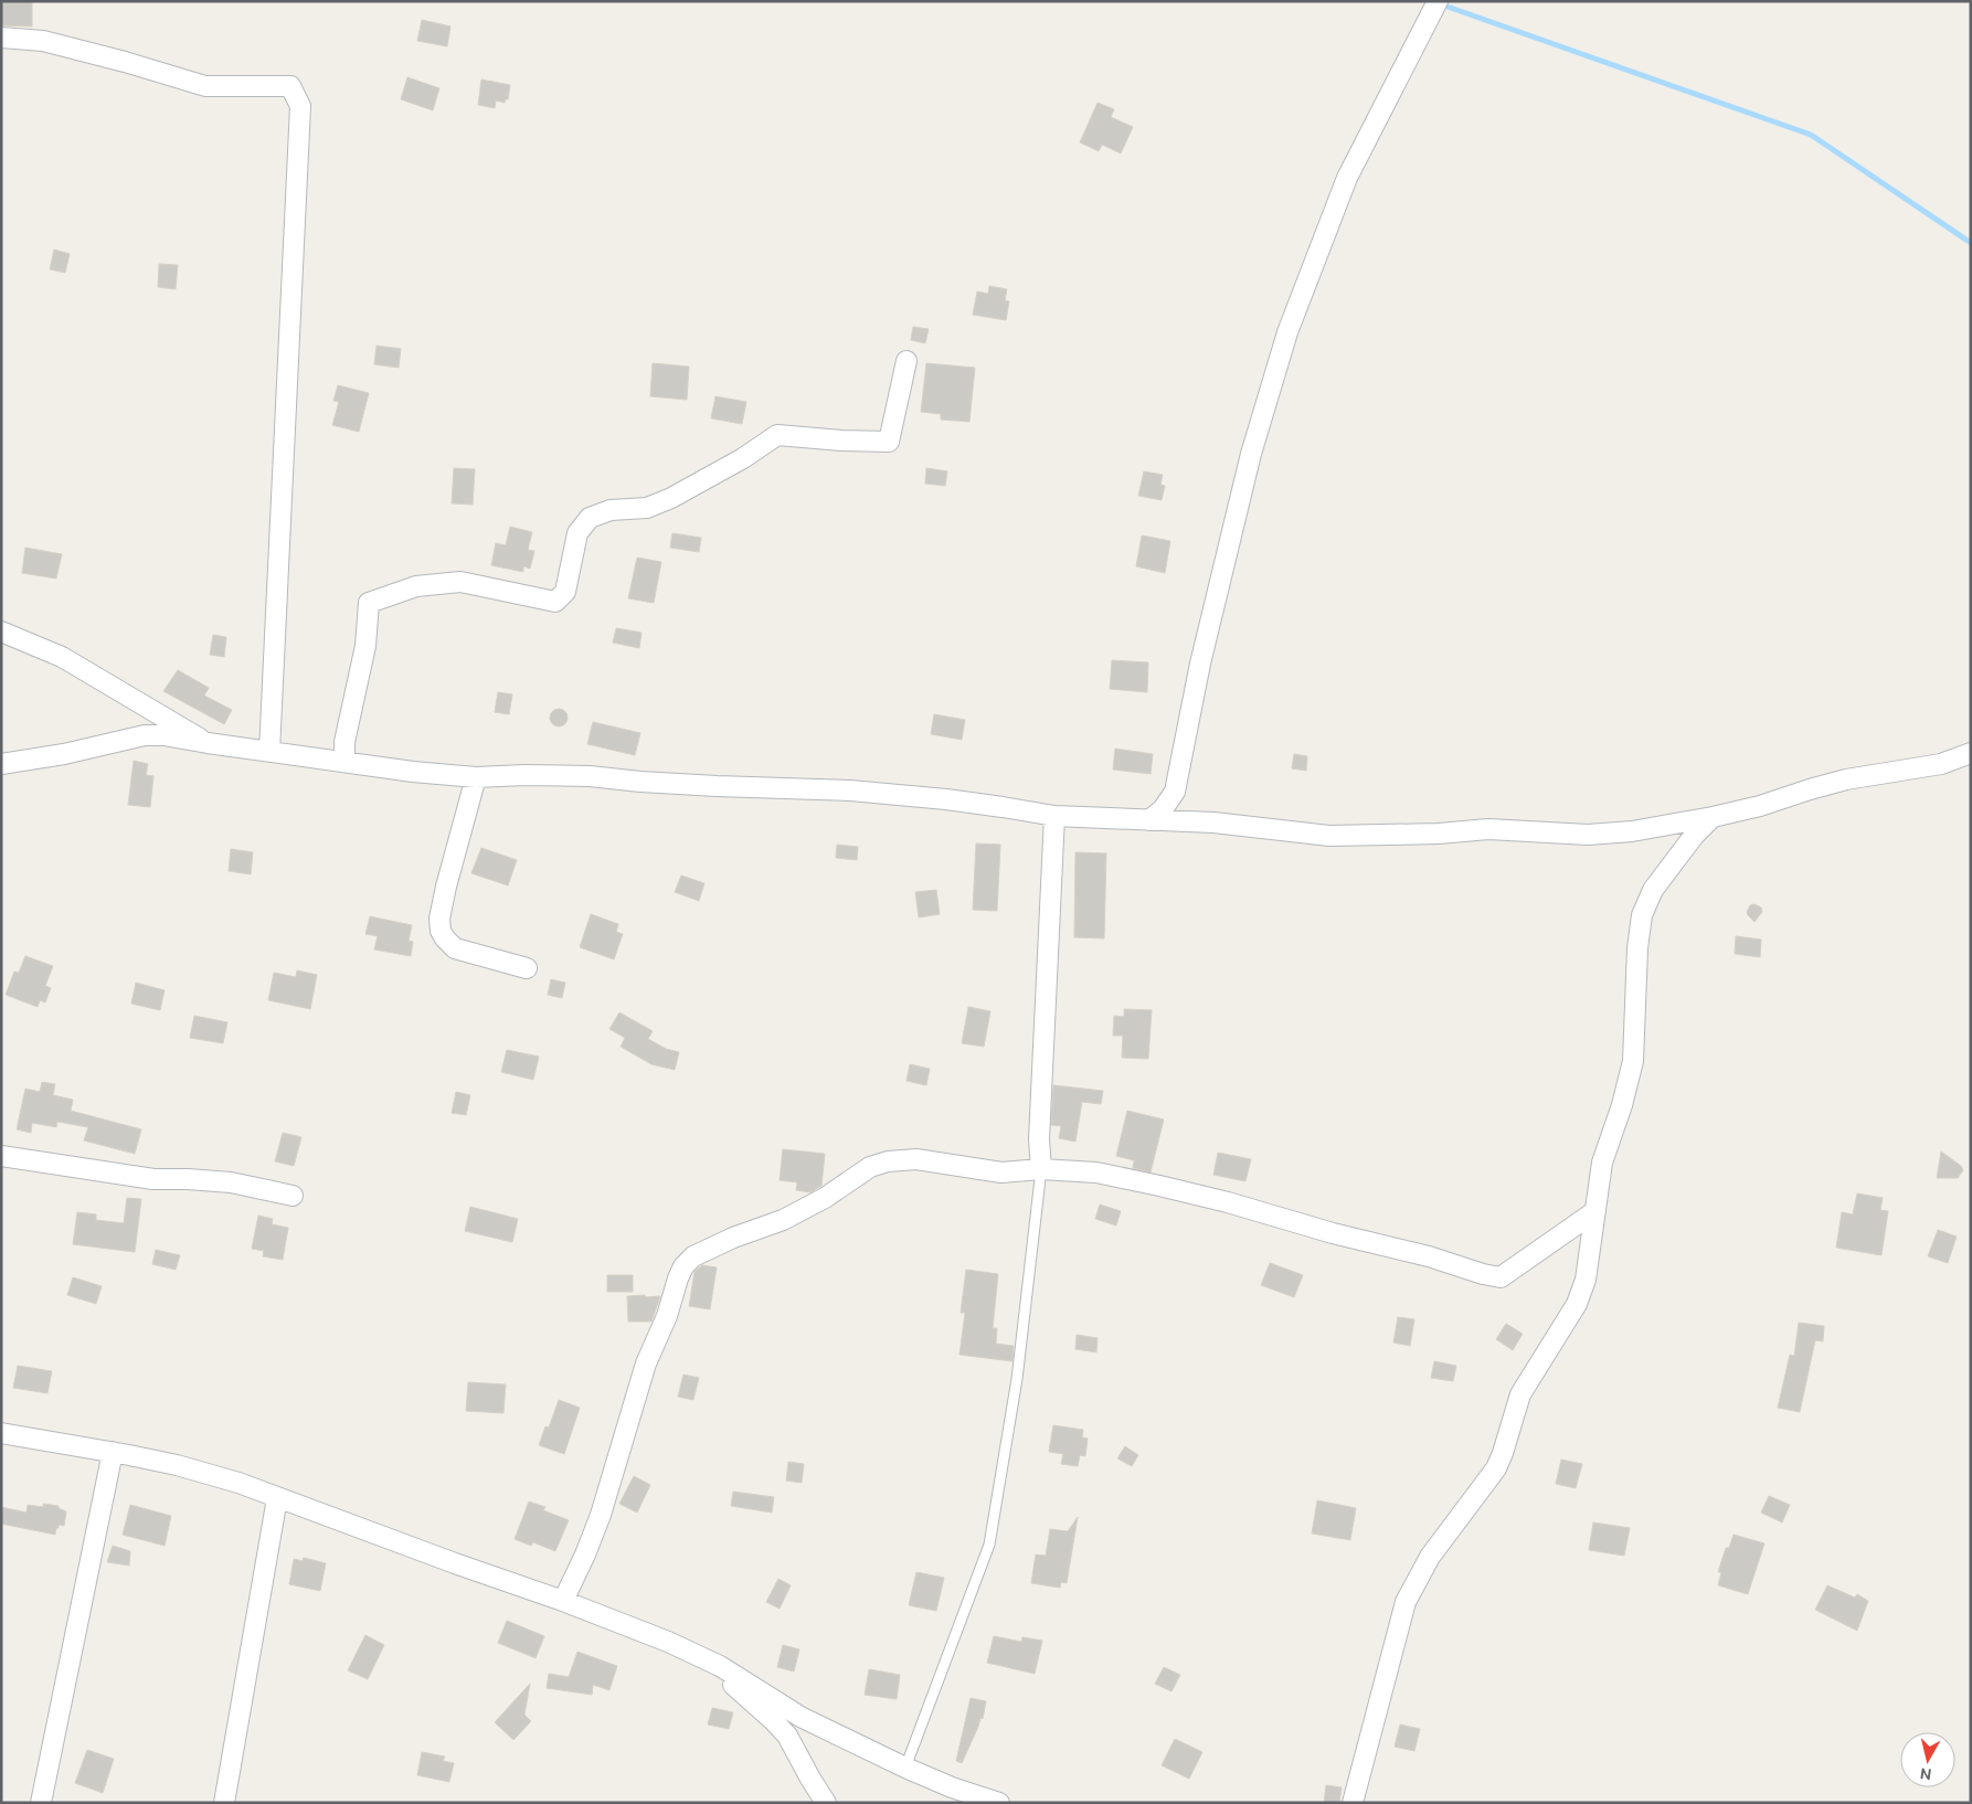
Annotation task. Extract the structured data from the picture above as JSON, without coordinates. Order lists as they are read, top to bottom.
{
  "north": "bottom"
}
